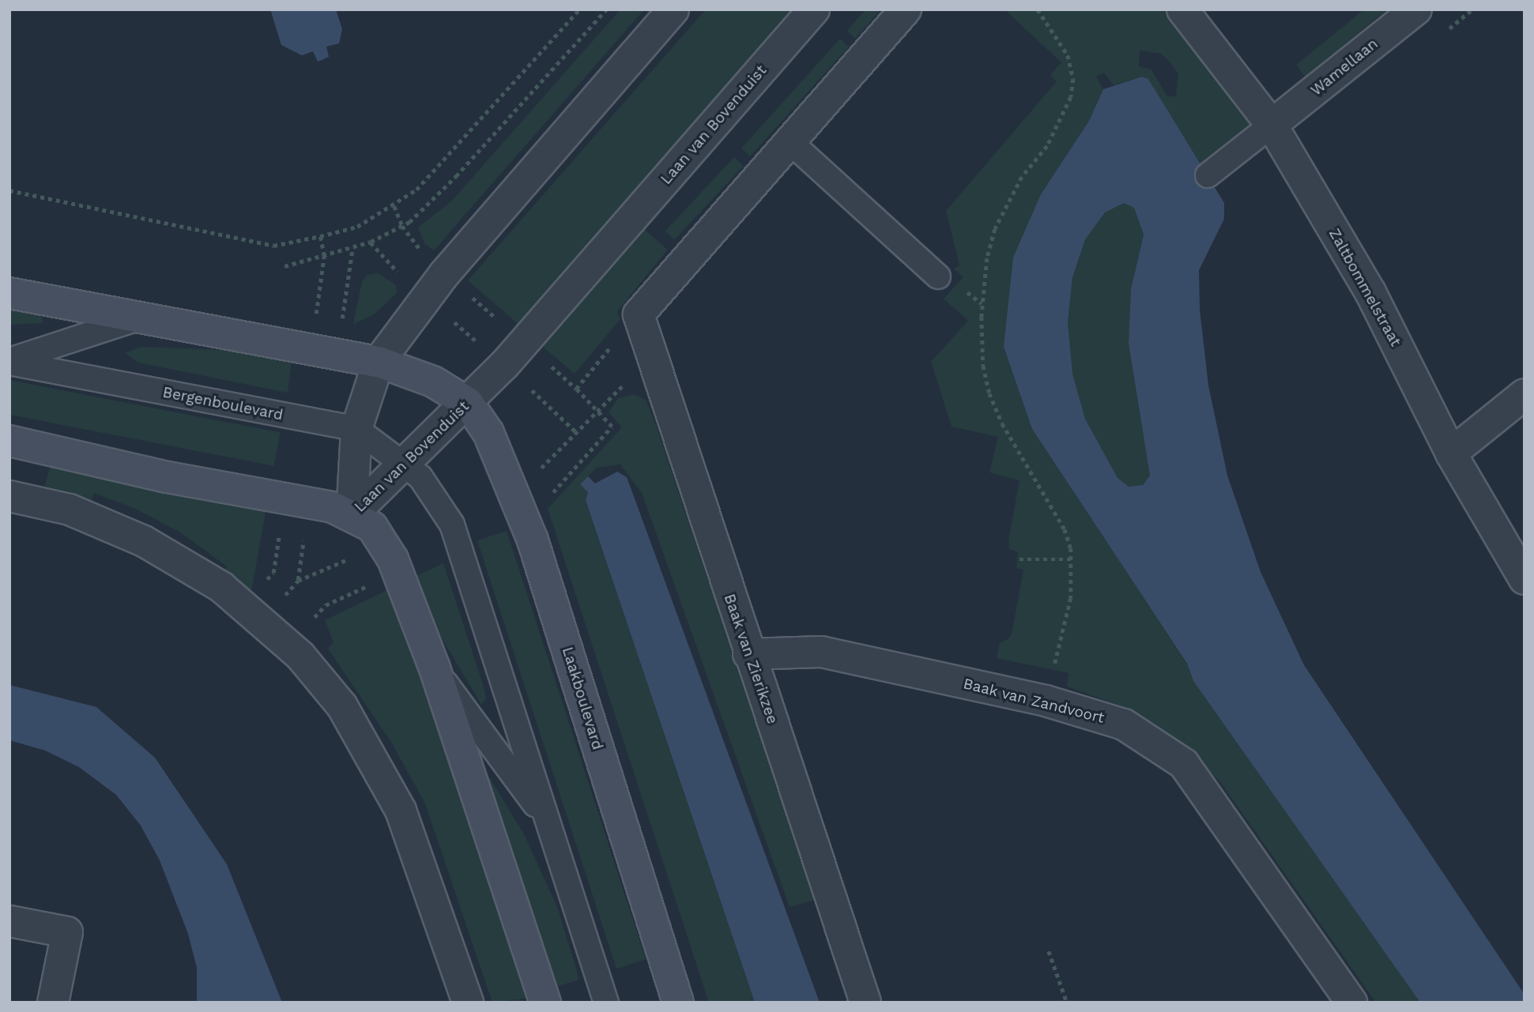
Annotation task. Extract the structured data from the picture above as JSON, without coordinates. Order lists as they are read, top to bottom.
{
  "streets": {
    "main road": ["Bergenboulevard", "Laakboulevard"],
    "street": [
      "Wamellaan",
      "Laan van Bovenduist",
      "Zaltbommelstraat",
      "Baak van Zierikzee",
      "Baak van Zandvoort"
    ]
  },
  "crossings": [
    ["Wamellaan", "Zaltbommelstraat"],
    ["Laan van Bovenduist", "Bergenboulevard"],
    ["Laan van Bovenduist", "Laakboulevard"],
    ["Bergenboulevard", "Laakboulevard"],
    ["Baak van Zierikzee", "Baak van Zandvoort"]
  ]
}
